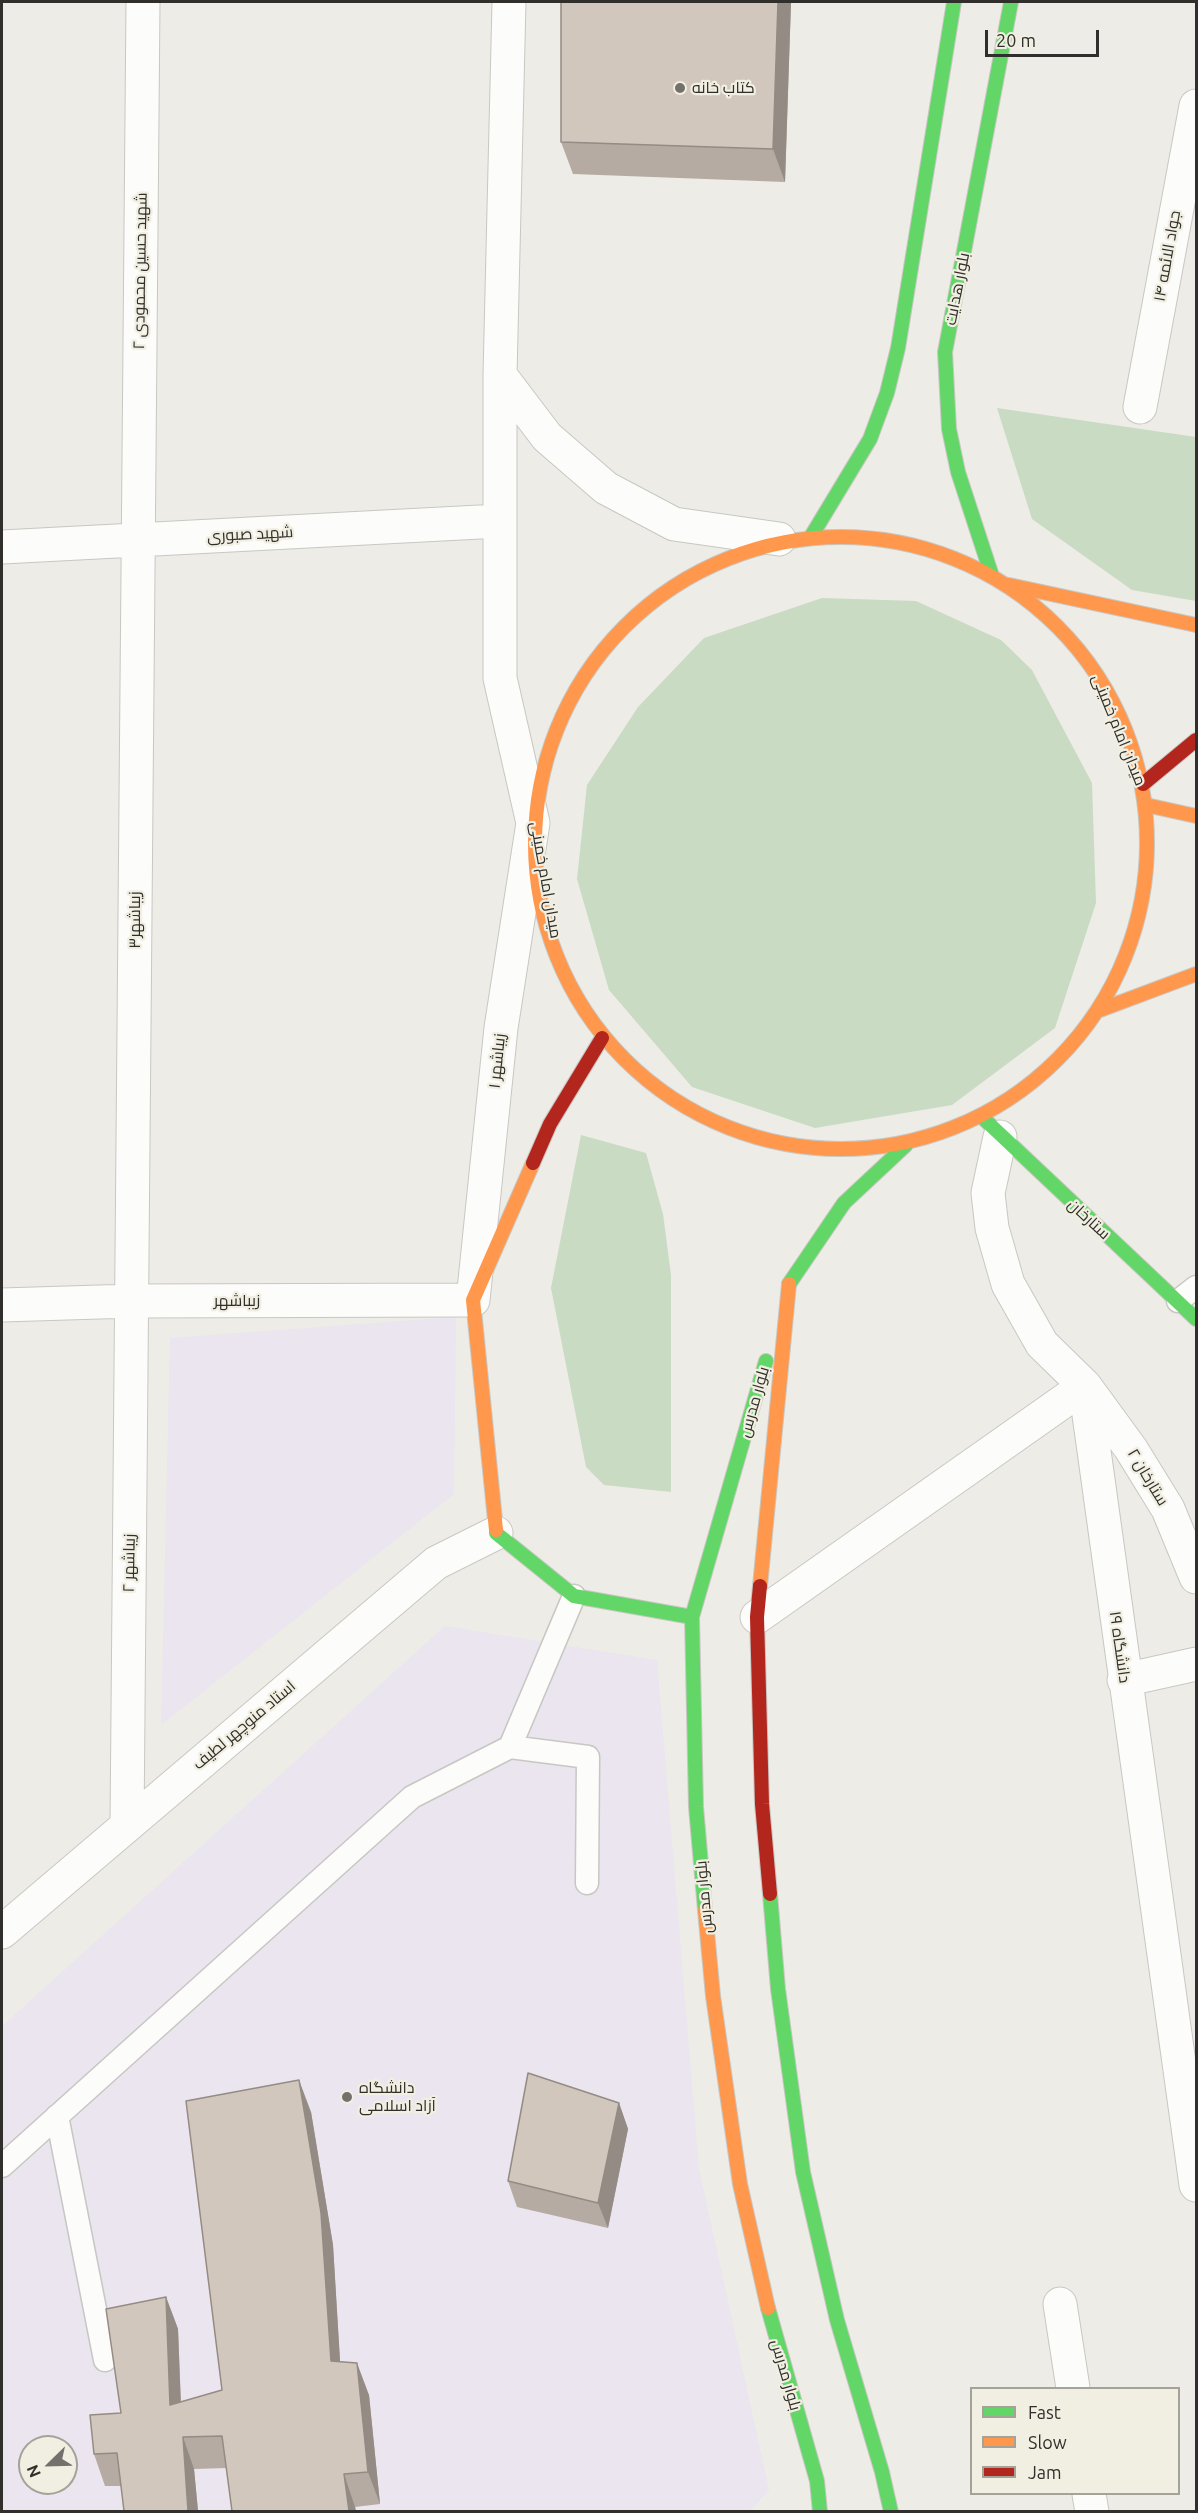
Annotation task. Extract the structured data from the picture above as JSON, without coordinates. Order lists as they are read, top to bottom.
{
  "streets": {
    "main road": [
      "بلوار هدایت",
      "میدان امام خمینی",
      "ستارخان",
      "بلوار مدرس"
    ],
    "street": [
      "جواد الائمه ۱۴",
      "شهید حسین محمودی ۲",
      "شهید صبوری",
      "زیباشهر۳",
      "زیباشهر ۱",
      "زیباشهر",
      "ستارخان ۲",
      "زیباشهر ۲",
      "دانشگاه ۱۹",
      "استاد منوچهر لطیف"
    ]
  },
  "crossings": [
    ["شهید حسین محمودی ۲", "شهید صبوری"],
    ["شهید حسین محمودی ۲", "زیباشهر۳"],
    ["بلوار هدایت", "میدان امام خمینی"],
    ["شهید صبوری", "زیباشهر۳"],
    ["میدان امام خمینی", "زیباشهر ۱"],
    ["میدان امام خمینی", "ستارخان"],
    ["میدان امام خمینی", "بلوار مدرس"],
    ["زیباشهر۳", "زیباشهر"],
    ["زیباشهر۳", "زیباشهر ۲"],
    ["زیباشهر ۱", "زیباشهر"],
    ["زیباشهر", "زیباشهر ۲"],
    ["ستارخان ۲", "دانشگاه ۱۹"],
    ["زیباشهر ۲", "استاد منوچهر لطیف"]
  ],
  "places": ["کتاب خانه", "دانشگاه آزاد اسلامی"],
  "legend": ["Fast", "Slow", "Jam"],
  "scale_bar": "20 m",
  "north": "bottom left"
}
